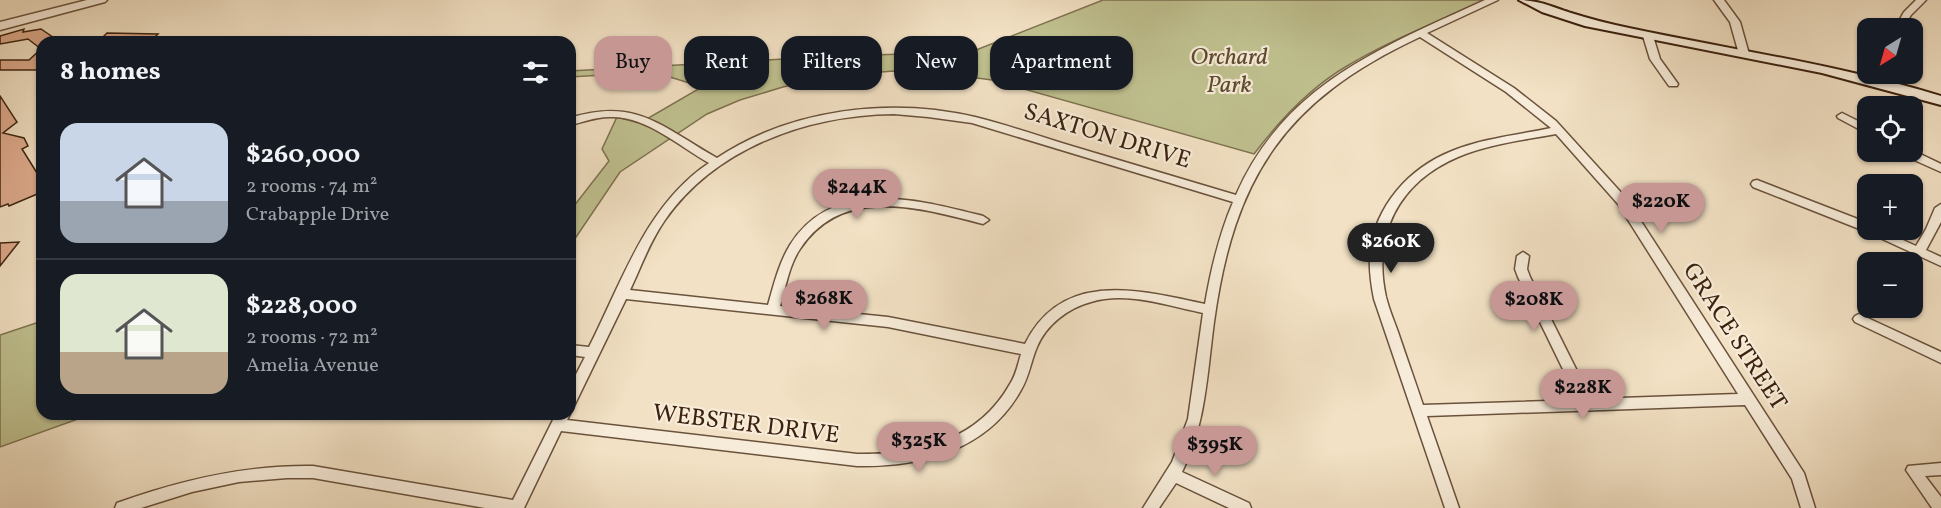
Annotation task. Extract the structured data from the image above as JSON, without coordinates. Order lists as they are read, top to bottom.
{
  "streets": {
    "street": ["SAXTON DRIVE", "GRACE STREET", "WEBSTER DRIVE"]
  },
  "parks": ["Orchard Park"],
  "north": "bottom left",
  "page": {
    "map_buttons": ["+", "−"],
    "chip": [
      "Buy",
      "Rent",
      "Filters",
      "New",
      "Apartment"
    ],
    "heading": "8 homes",
    "list": [
      {
        "name": "$260,000",
        "note": "2 rooms · 74 m² · Crabapple Drive"
      },
      {
        "name": "$228,000",
        "note": "2 rooms · 72 m² · Amelia Avenue"
      }
    ],
    "price": [
      "$244K",
      "$220K",
      "$260K",
      "$268K",
      "$208K",
      "$228K",
      "$325K",
      "$395K"
    ]
  }
}
